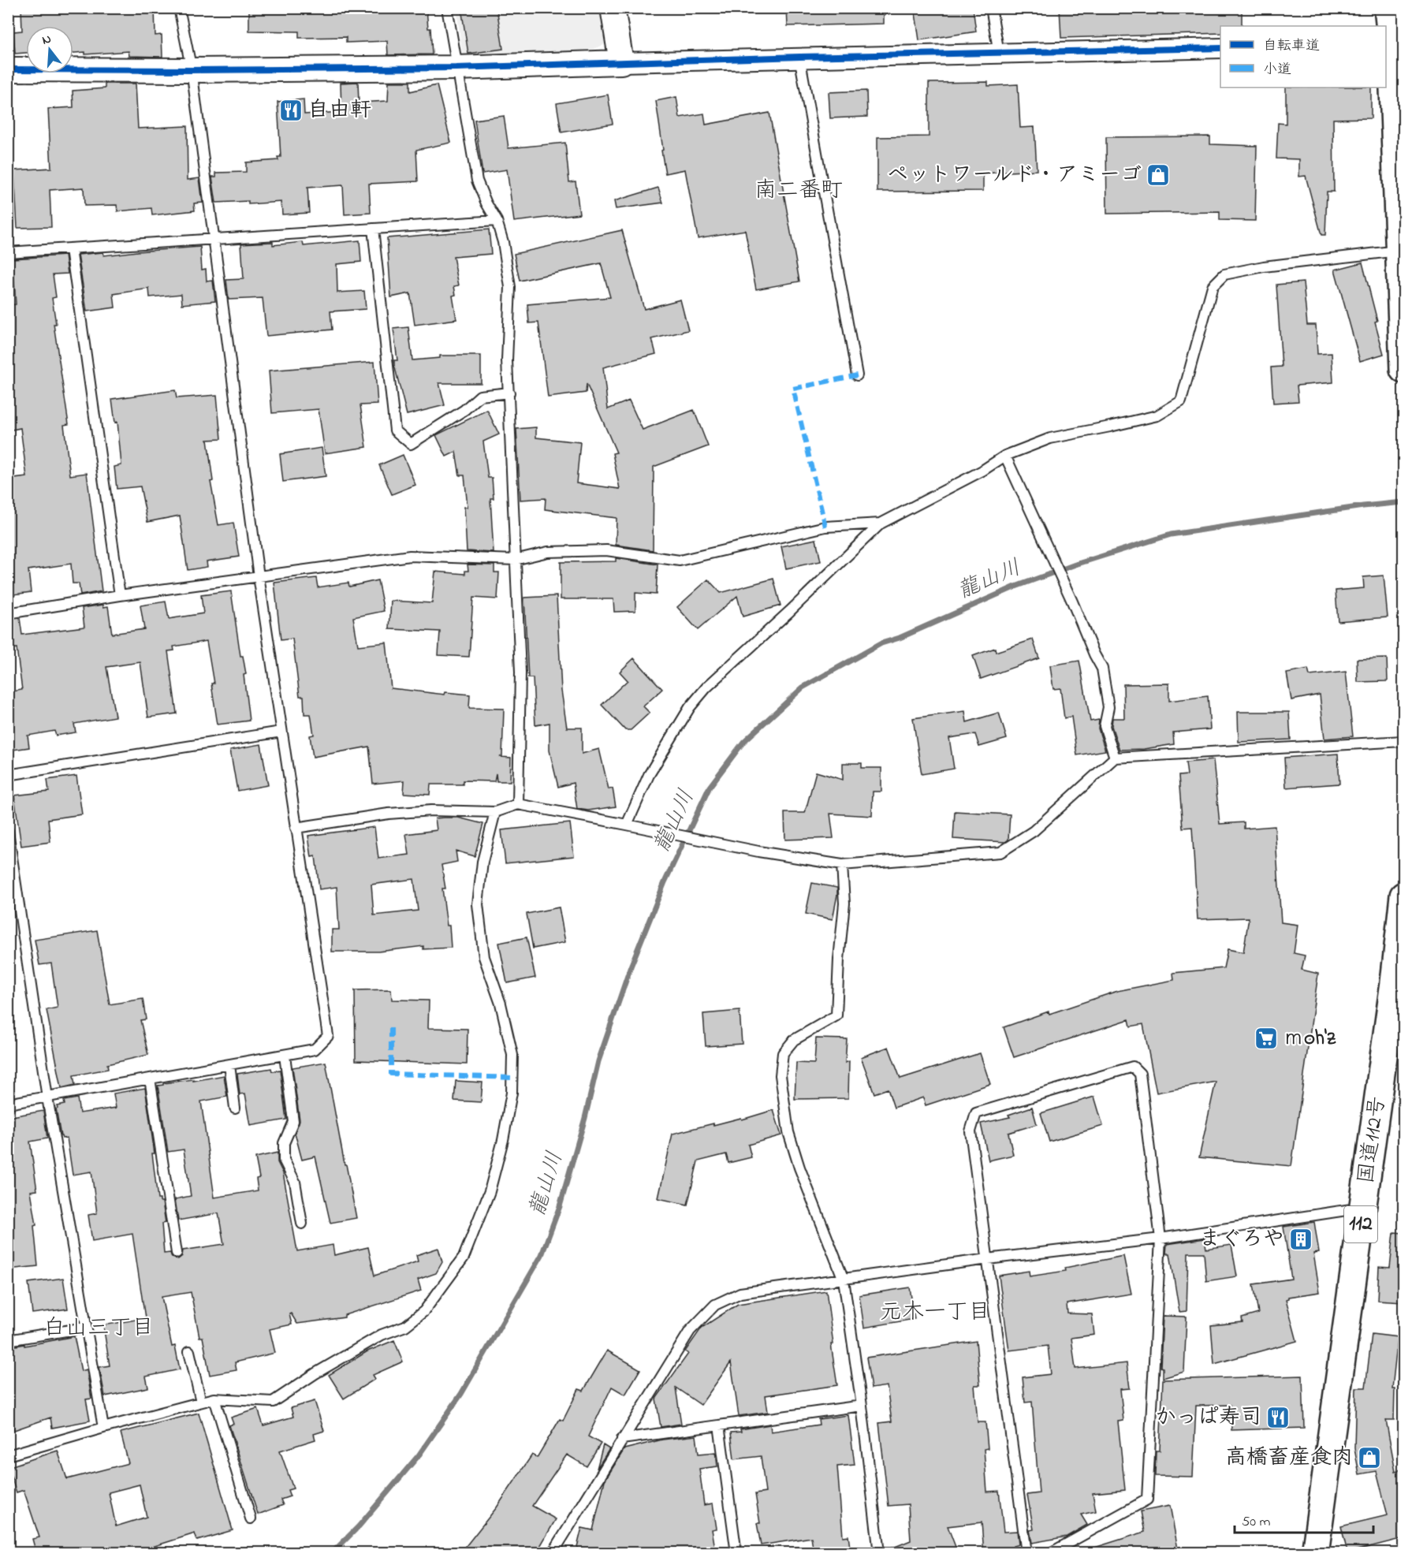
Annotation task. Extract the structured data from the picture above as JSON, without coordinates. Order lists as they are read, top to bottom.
{
  "streets": {
    "highway": ["国道112号", "112"]
  },
  "districts": ["南二番町", "元木一丁目", "白山三丁目"],
  "water": ["龍山川"],
  "places": {
    "restaurant": ["自由軒", "かっぱ寿司"],
    "shop": ["ペットワールド・アミーゴ", "高橋畜産食肉"],
    "supermarket": ["ｍoh'z"],
    "building": ["まぐろや"]
  },
  "legend": ["自転車道", "小道"],
  "scale_bar": "50 m",
  "north": "top"
}
